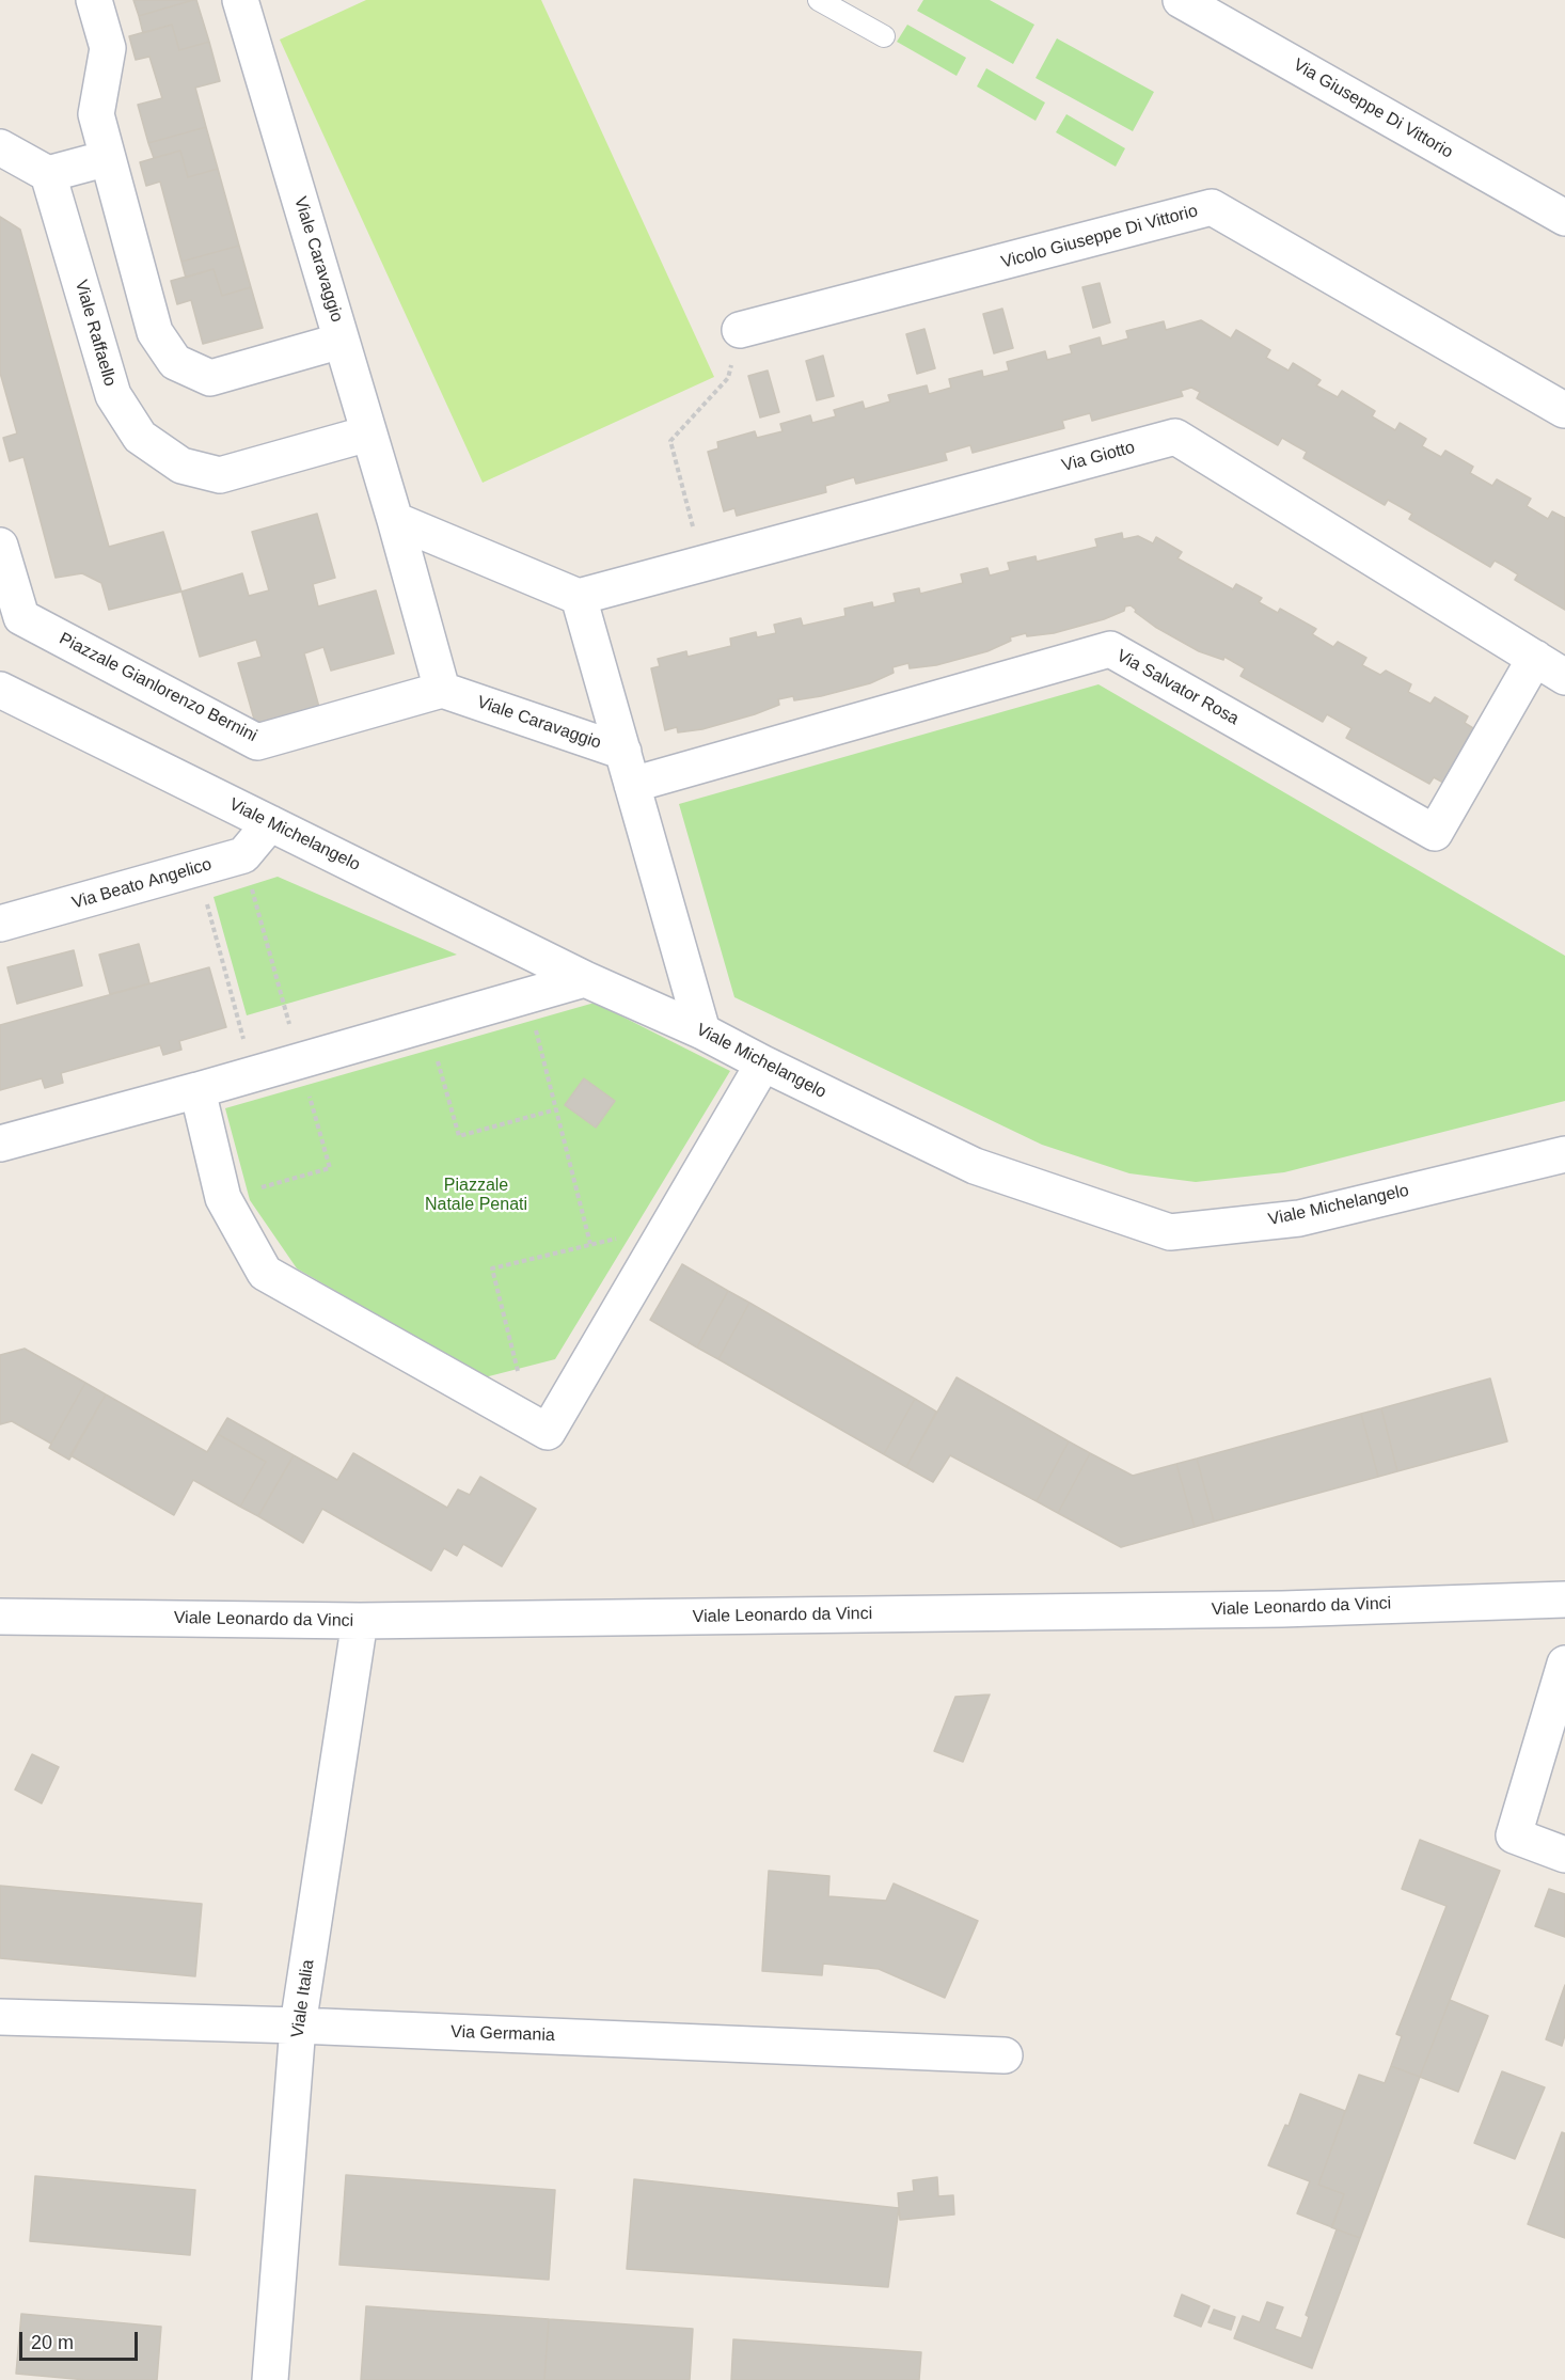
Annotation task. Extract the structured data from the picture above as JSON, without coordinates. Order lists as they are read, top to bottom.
{
  "streets": {
    "street": [
      "Via Giuseppe Di Vittorio",
      "Vicolo Giuseppe Di Vittorio",
      "Viale Caravaggio",
      "Viale Raffaello",
      "Via Giotto",
      "Piazzale Gianlorenzo Bernini",
      "Via Salvator Rosa",
      "Viale Michelangelo",
      "Via Beato Angelico",
      "Viale Leonardo da Vinci",
      "Viale Italia",
      "Via Germania"
    ]
  },
  "crossings": [
    ["Viale Caravaggio", "Viale Raffaello"],
    ["Viale Caravaggio", "Via Giotto"],
    ["Viale Caravaggio", "Piazzale Gianlorenzo Bernini"],
    ["Viale Caravaggio", "Via Salvator Rosa"],
    ["Viale Caravaggio", "Viale Michelangelo"],
    ["Via Giotto", "Via Salvator Rosa"],
    ["Viale Michelangelo", "Via Beato Angelico"],
    ["Viale Leonardo da Vinci", "Viale Italia"],
    ["Viale Italia", "Via Germania"]
  ],
  "parks": ["Piazzale Natale Penati"],
  "scale_bar": "20 m"
}
